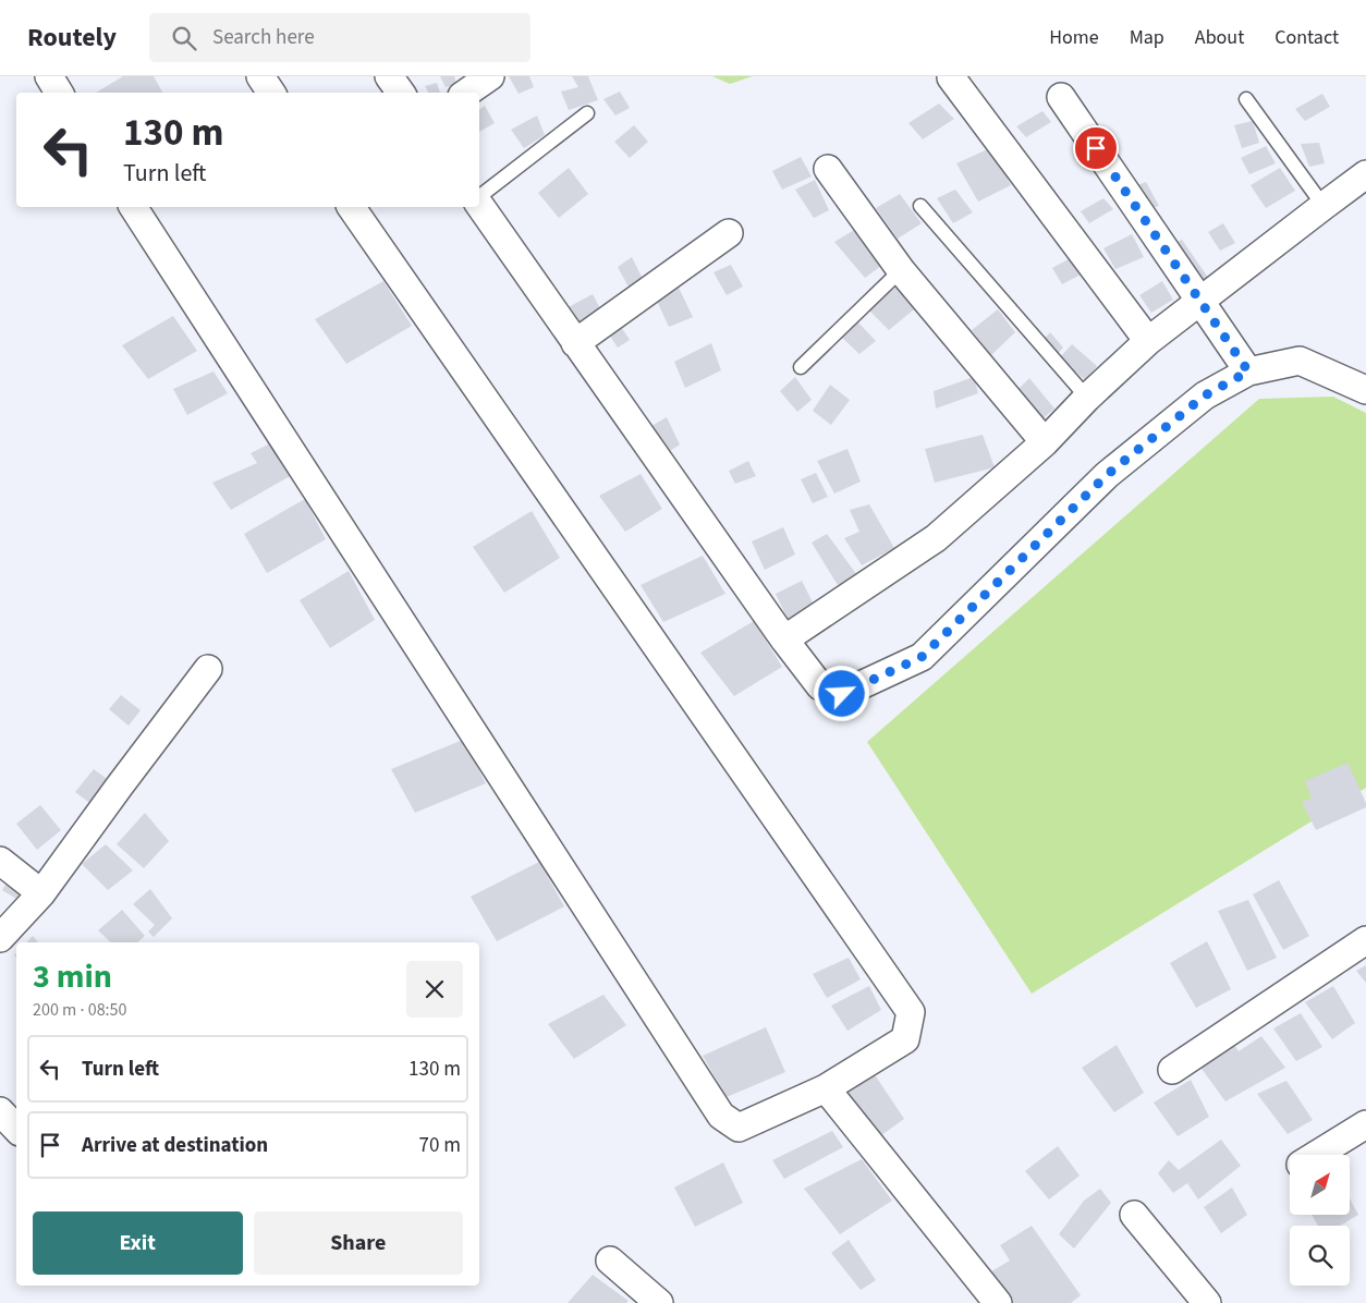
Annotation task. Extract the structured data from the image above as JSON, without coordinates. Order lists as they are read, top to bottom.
{
  "north": "top right",
  "page": {
    "header": "Routely",
    "search": "Search here",
    "nav": [
      "Home",
      "Map",
      "About",
      "Contact"
    ],
    "turn": ["130 m", "Turn left"],
    "heading": ["3 min", "200 m · 08:50"],
    "list": [
      {
        "name": "Turn left",
        "value": "130 m"
      },
      {
        "name": "Arrive at destination",
        "value": "70 m"
      }
    ],
    "buttons": ["Exit", "Share"]
  }
}
